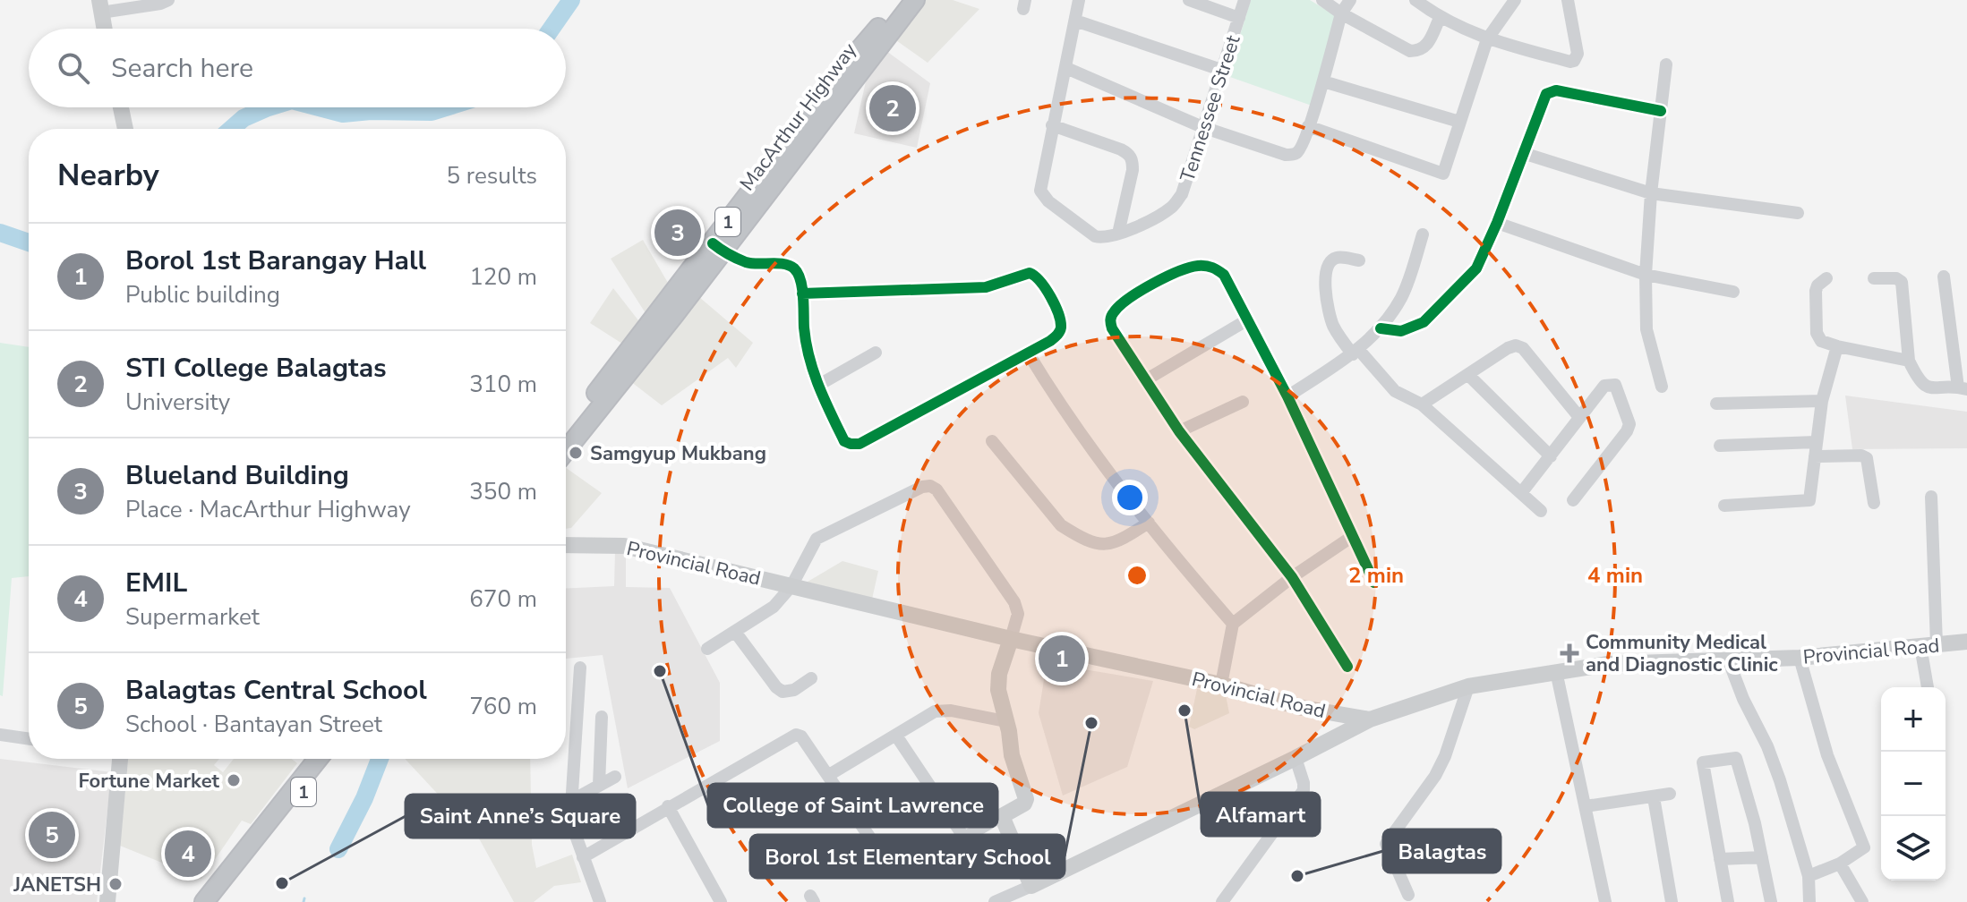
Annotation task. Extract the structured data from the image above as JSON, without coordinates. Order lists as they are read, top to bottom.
{
  "streets": {
    "highway": ["MacArthur Highway", "1"],
    "main road": ["Provincial Road"],
    "street": ["Tennessee Street"]
  },
  "places": {
    "other": [
      "Samgyup Mukbang",
      "College of Saint Lawrence",
      "Alfamart",
      "Borol 1st Elementary School",
      "Fortune Market",
      "Balagtas",
      "Saint Anne’s Square",
      "JANETSH"
    ],
    "health": ["Community Medical and Diagnostic Clinic"]
  },
  "page": {
    "search": "Search here",
    "pins": [
      "2",
      "3",
      "1",
      "5",
      "4"
    ],
    "heading": ["Nearby", "5 results"],
    "list": [
      {
        "mark": "1",
        "name": "Borol 1st Barangay Hall",
        "note": "Public building",
        "value": "120 m"
      },
      {
        "mark": "2",
        "name": "STI College Balagtas",
        "note": "University",
        "value": "310 m"
      },
      {
        "mark": "3",
        "name": "Blueland Building",
        "note": "Place · MacArthur Highway",
        "value": "350 m"
      },
      {
        "mark": "4",
        "name": "EMIL",
        "note": "Supermarket",
        "value": "670 m"
      },
      {
        "mark": "5",
        "name": "Balagtas Central School",
        "note": "School · Bantayan Street",
        "value": "760 m"
      }
    ],
    "map_buttons": ["+", "−"]
  },
  "rings": ["2 min", "4 min"]
}
